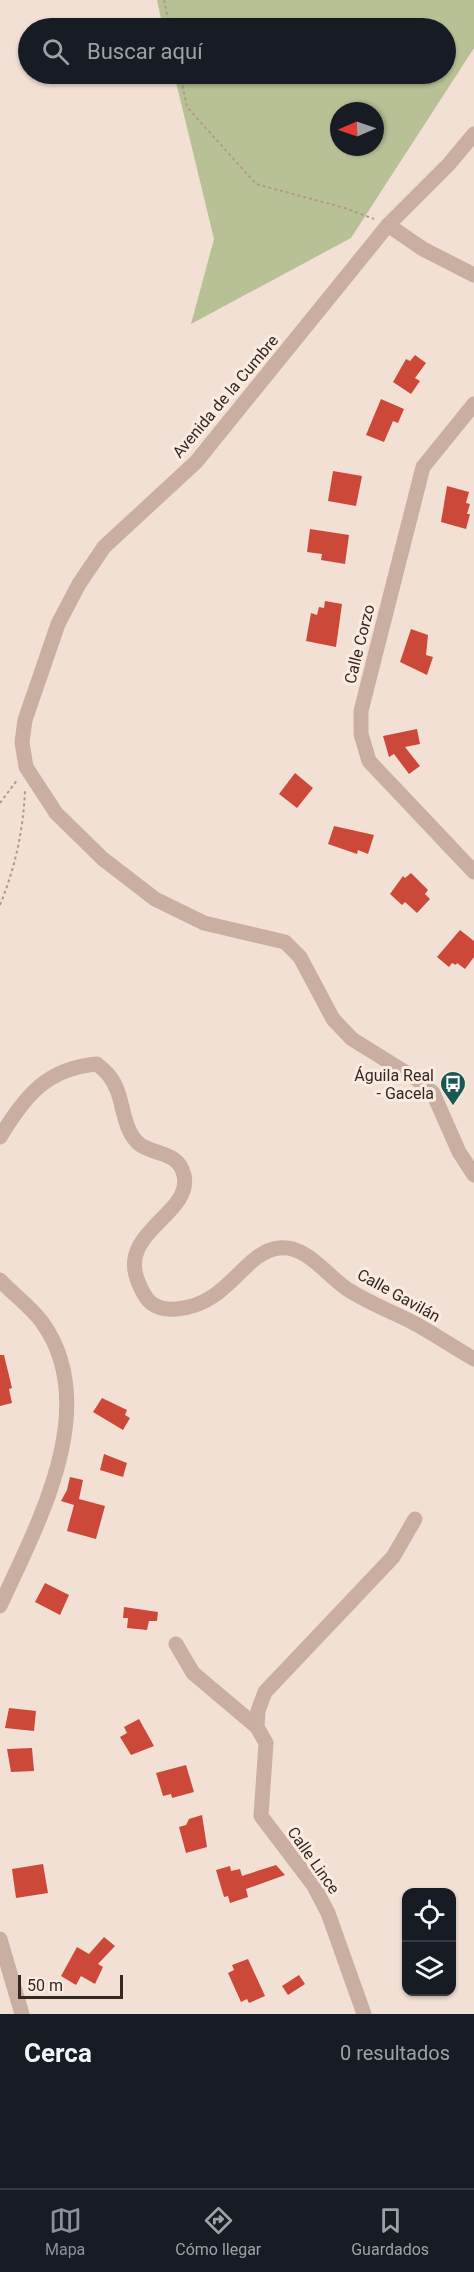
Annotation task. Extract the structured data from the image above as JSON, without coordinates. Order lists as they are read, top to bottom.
{
  "streets": {
    "street": [
      "Avenida de la Cumbre",
      "Calle Corzo",
      "Calle Gavilán",
      "Calle Lince"
    ]
  },
  "places": {
    "bus stop": ["Águila Real - Gacela"]
  },
  "scale_bar": "50 m",
  "north": "left",
  "page": {
    "search": "Buscar aquí",
    "scale": "50 m",
    "heading": ["Cerca", "0 resultados"],
    "nav": ["Mapa", "Cómo llegar", "Guardados"]
  }
}
